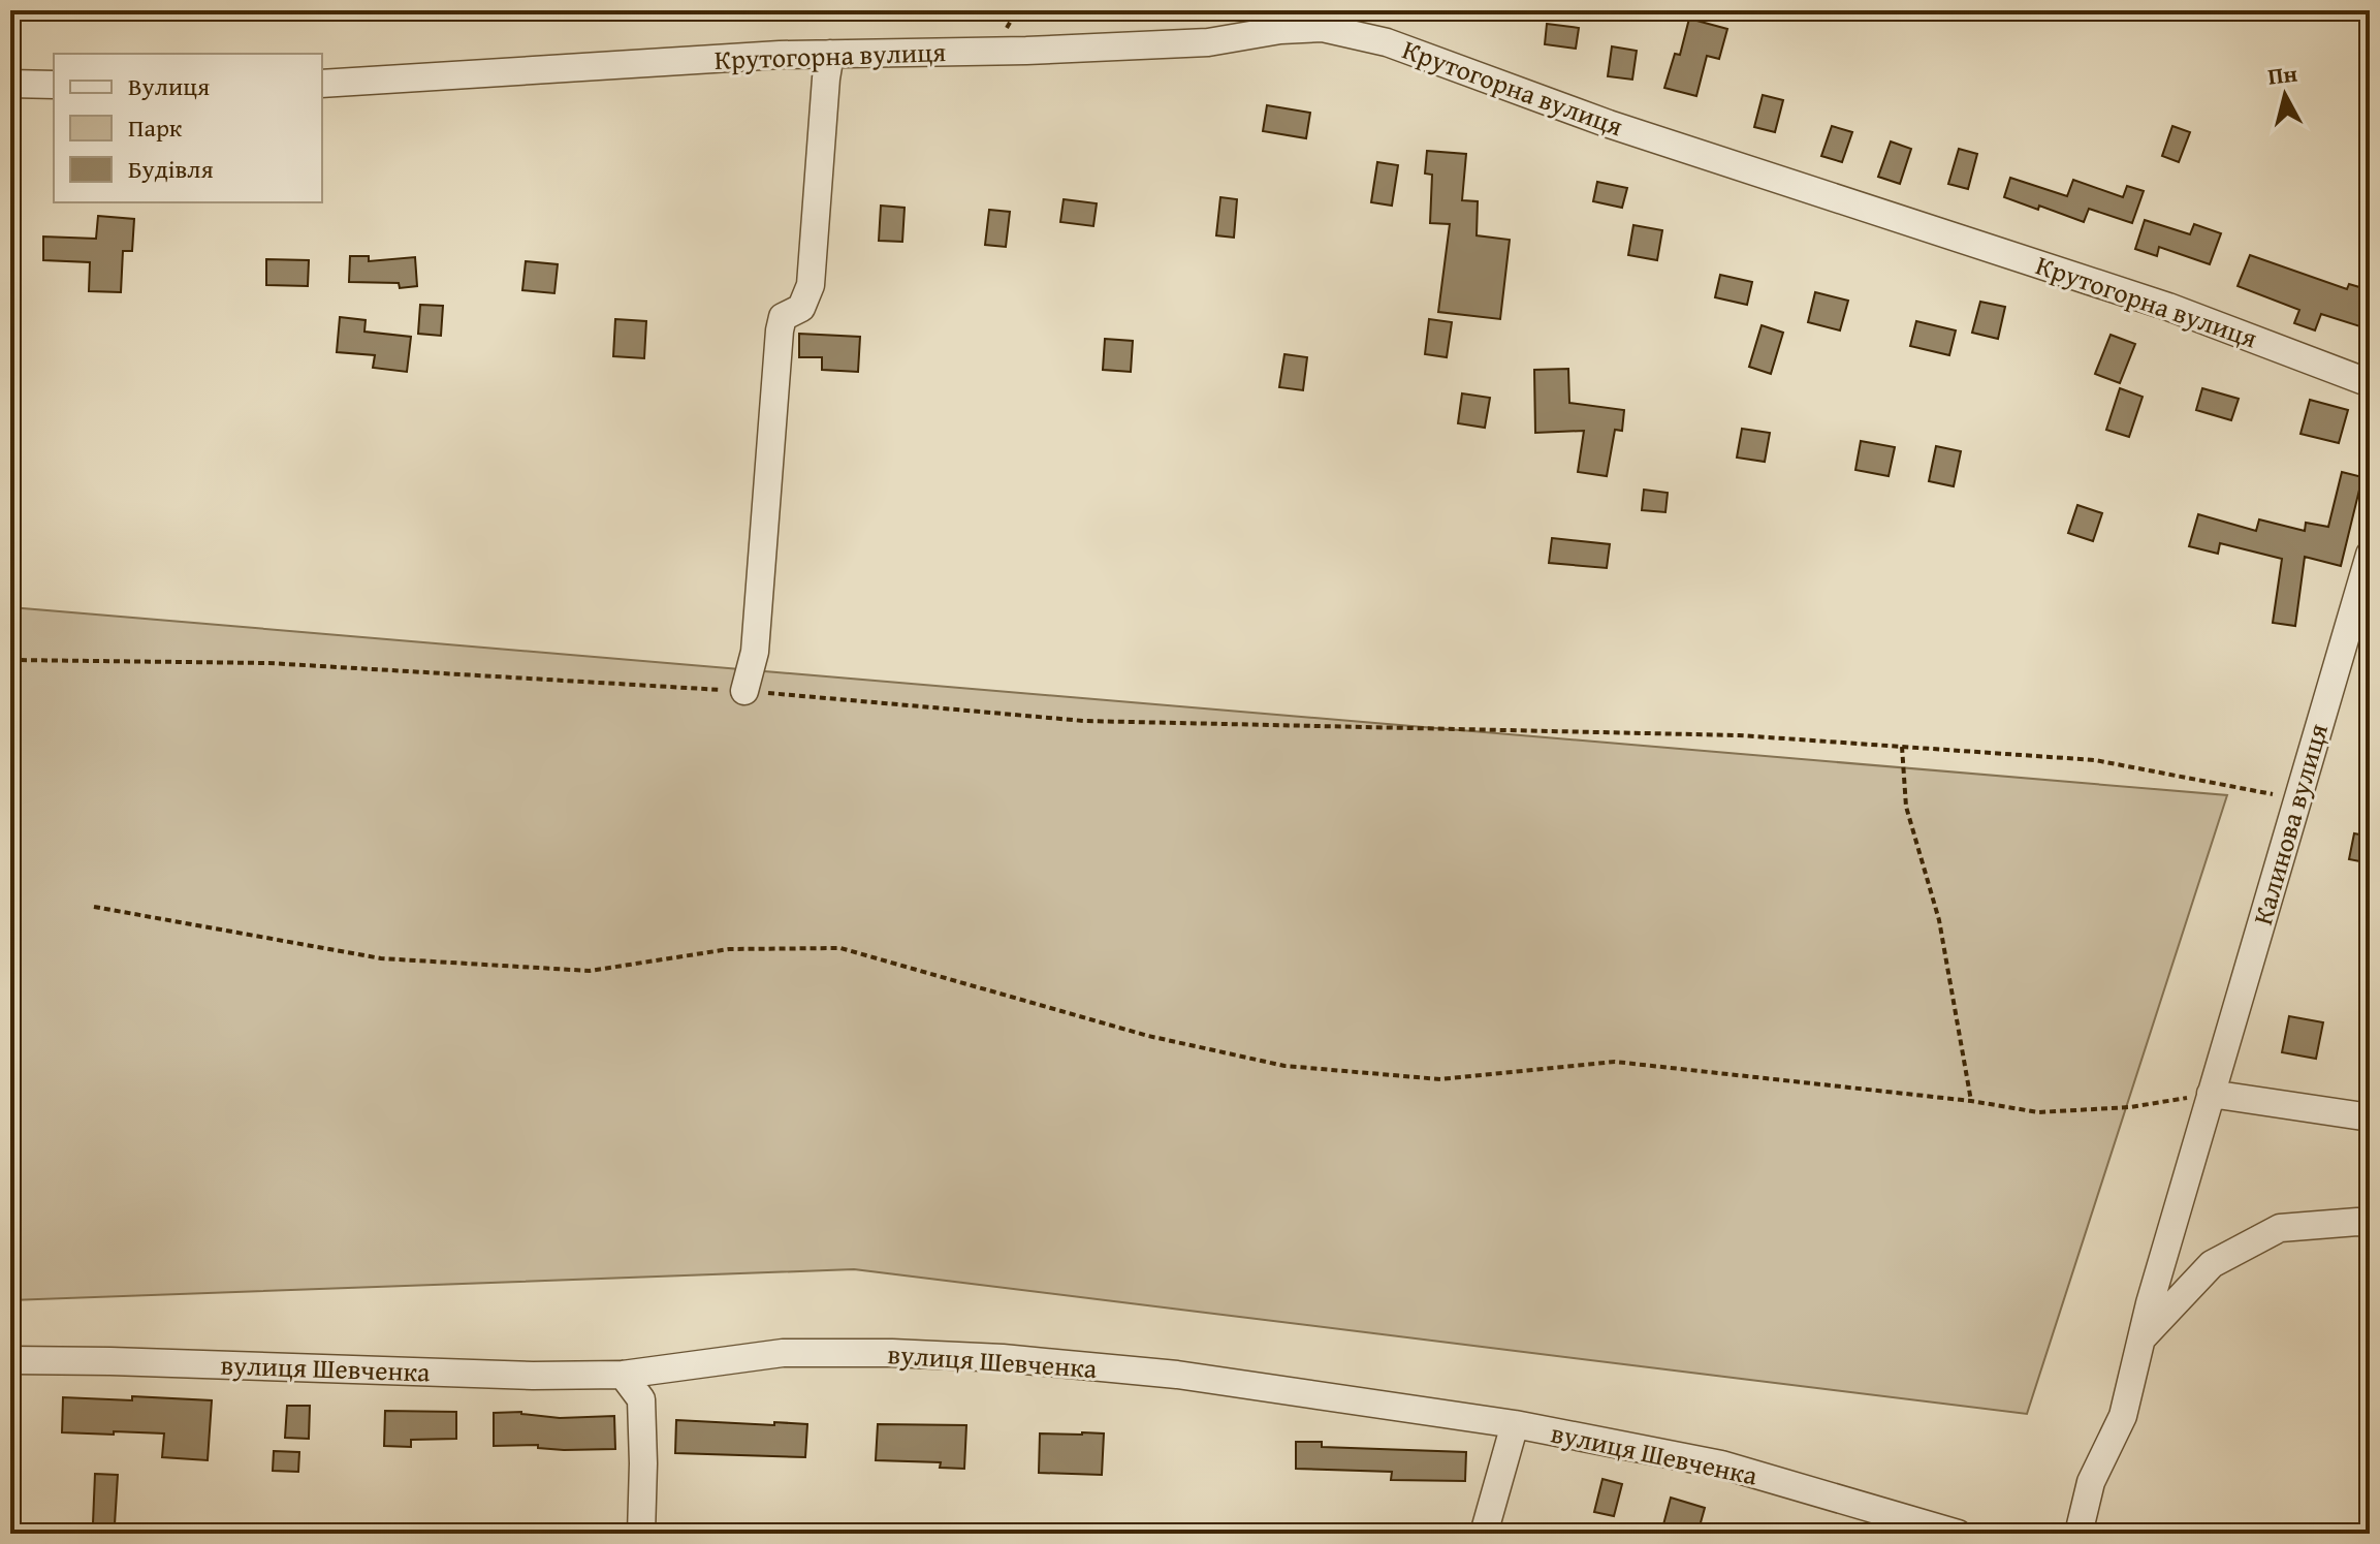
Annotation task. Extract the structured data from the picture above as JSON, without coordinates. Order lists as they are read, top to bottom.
{
  "streets": {
    "street": ["Крутогорна вулиця", "Калинова вулиця", "вулиця Шевченка"]
  },
  "legend": ["Вулиця", "Парк", "Будівля"],
  "north": "top"
}
